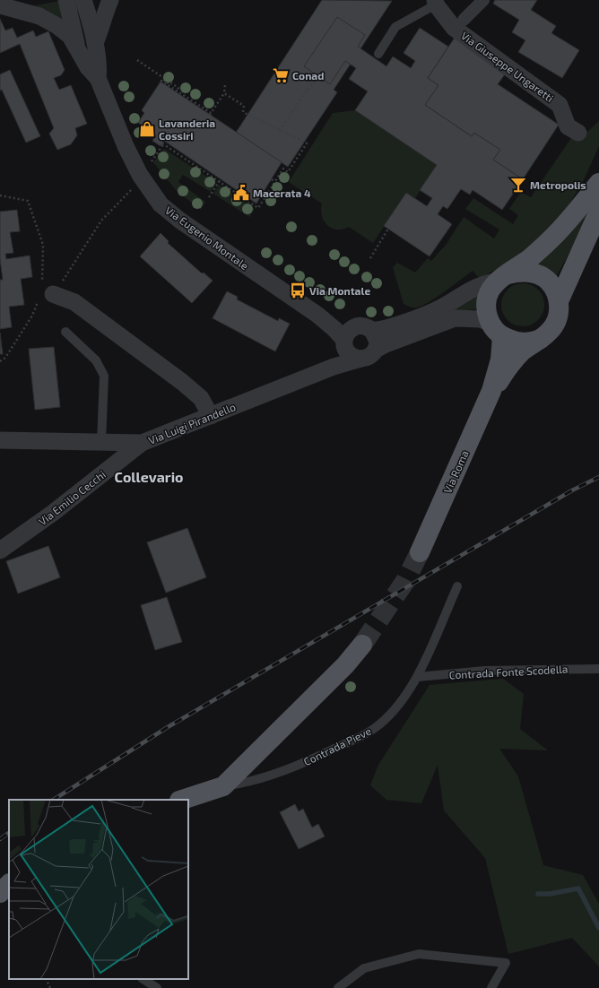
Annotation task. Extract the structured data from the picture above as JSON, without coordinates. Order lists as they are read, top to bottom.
{
  "streets": {
    "main road": ["Via Roma", "Contrada Pieve"],
    "street": [
      "Via Giuseppe Ungaretti",
      "Via Eugenio Montale",
      "Via Luigi Pirandello",
      "Via Emilio Cecchi"
    ],
    "lane": ["Contrada Fonte Scodella"]
  },
  "crossings": [
    ["Via Eugenio Montale", "Via Luigi Pirandello"],
    ["Via Eugenio Montale", "Via Roma"],
    ["Via Luigi Pirandello", "Via Emilio Cecchi"],
    ["Contrada Fonte Scodella", "Contrada Pieve"]
  ],
  "districts": ["Collevario"],
  "places": {
    "supermarket": ["Conad"],
    "shop": ["Lavanderia Cossiri"],
    "bar": ["Metropolis"],
    "public building": ["Macerata 4"],
    "bus stop": ["Via Montale"]
  }
}
